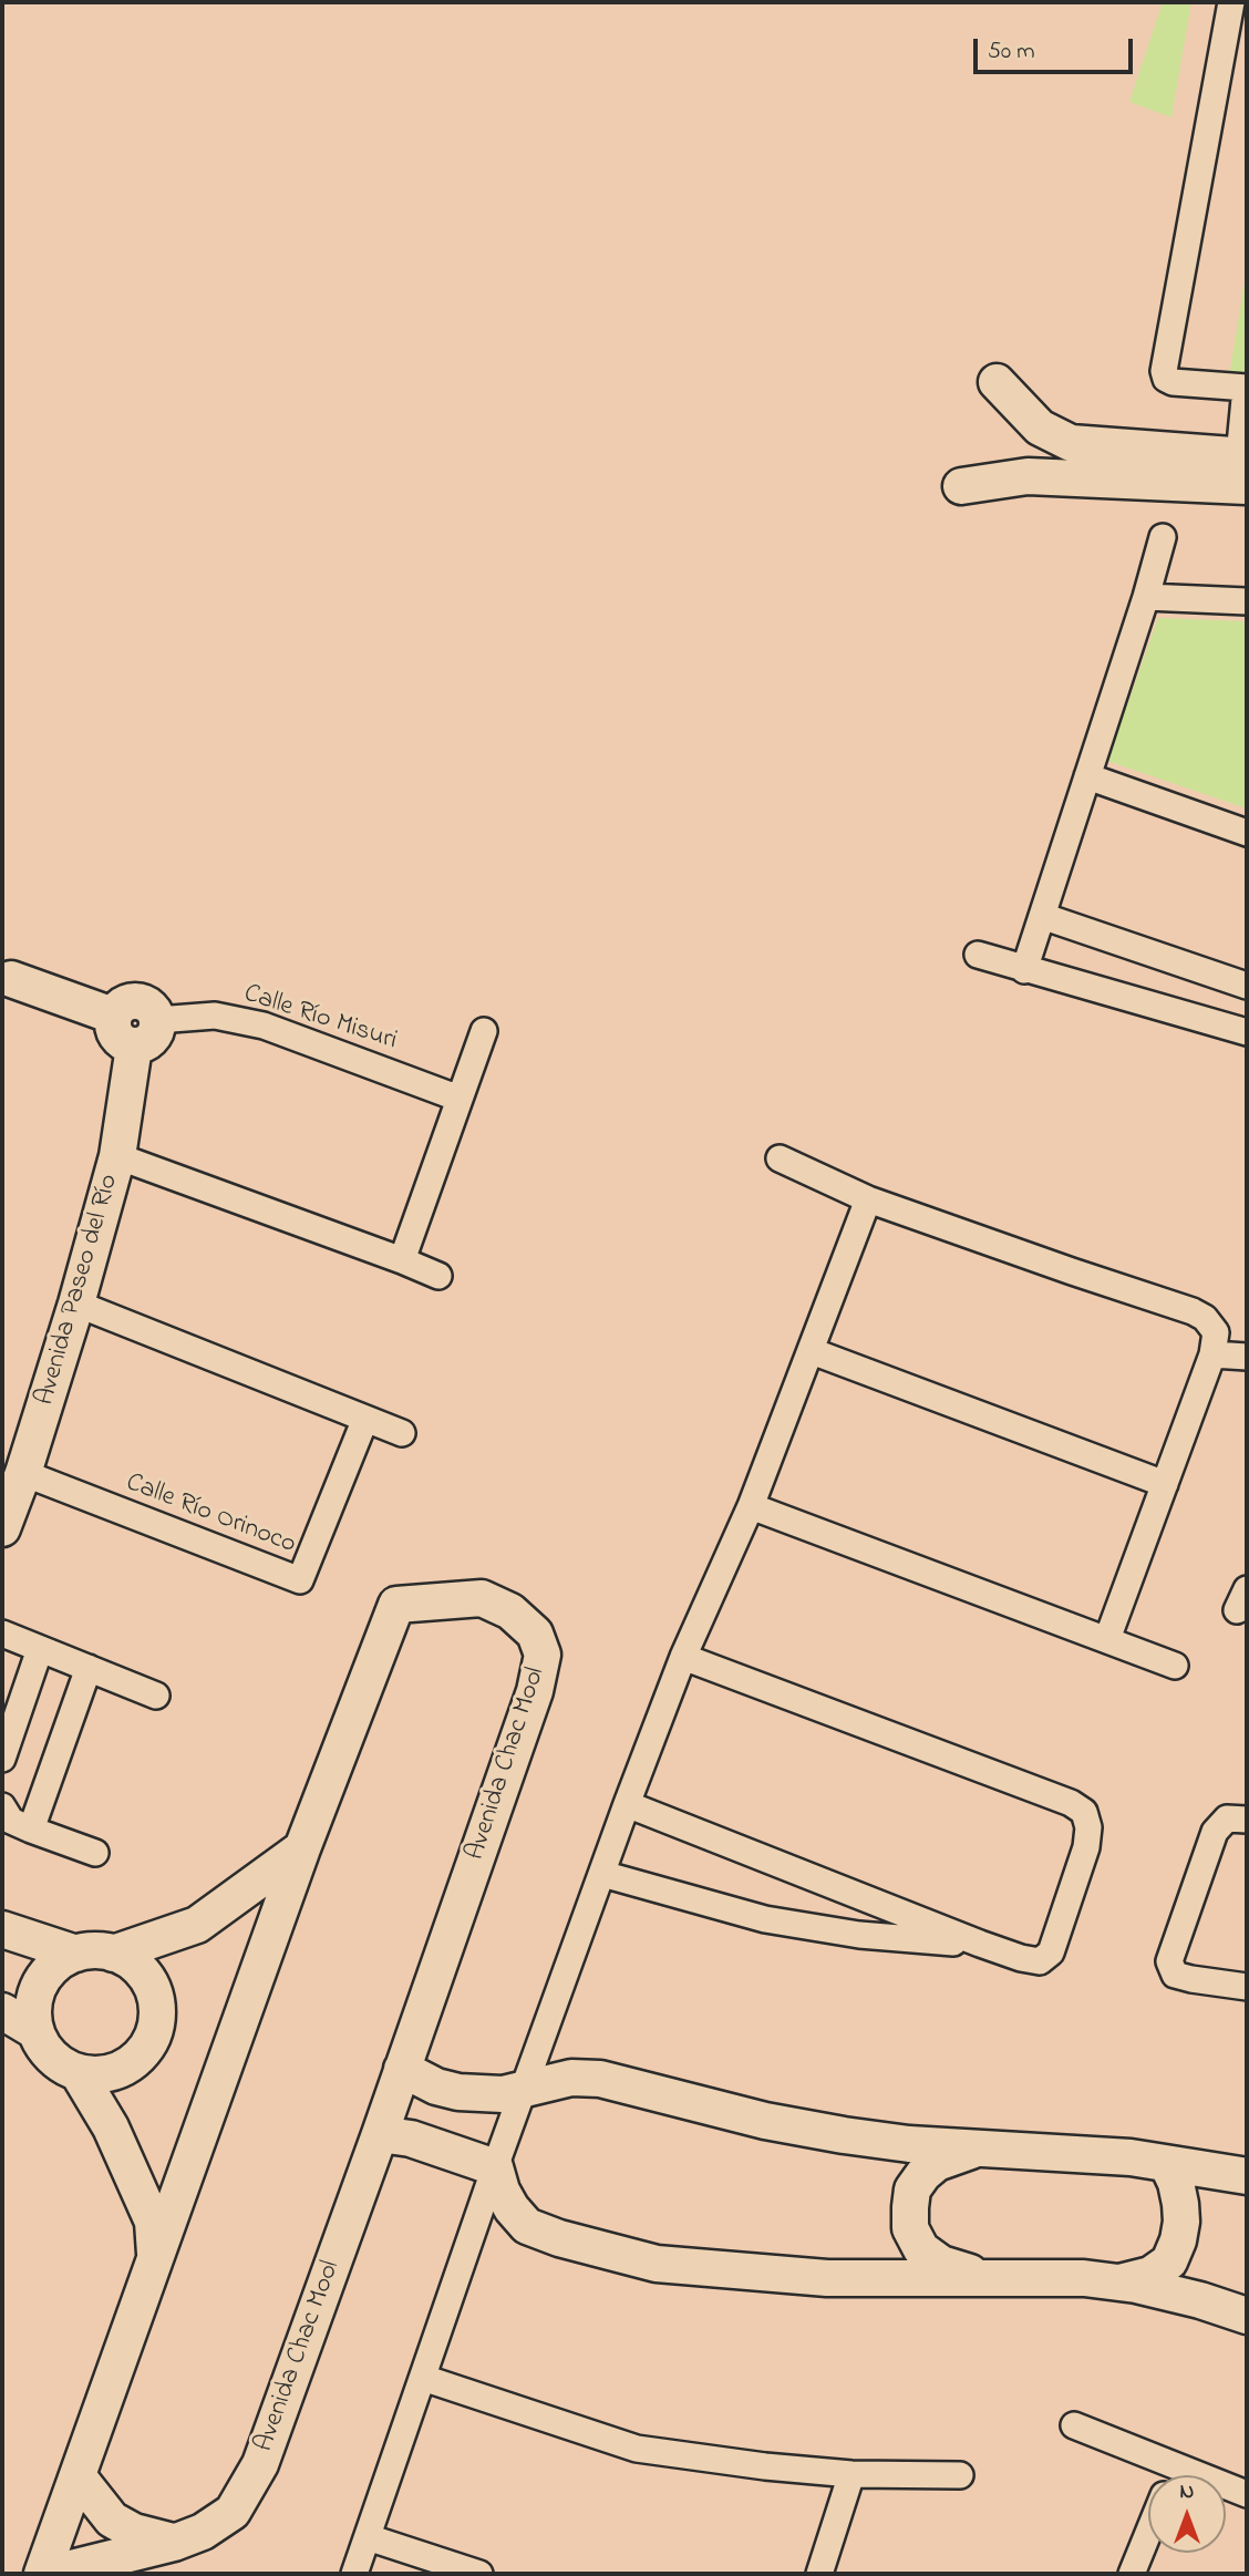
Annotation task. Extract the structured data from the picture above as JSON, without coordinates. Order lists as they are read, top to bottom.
{
  "streets": {
    "street": [
      "Calle Río Misuri",
      "Avenida Paseo del Río",
      "Calle Río Orinoco",
      "Avenida Chac Mool"
    ]
  },
  "crossings": [
    ["Calle Río Misuri", "Avenida Paseo del Río"],
    ["Avenida Paseo del Río", "Calle Río Orinoco"]
  ],
  "scale_bar": "50 m",
  "north": "top"
}
